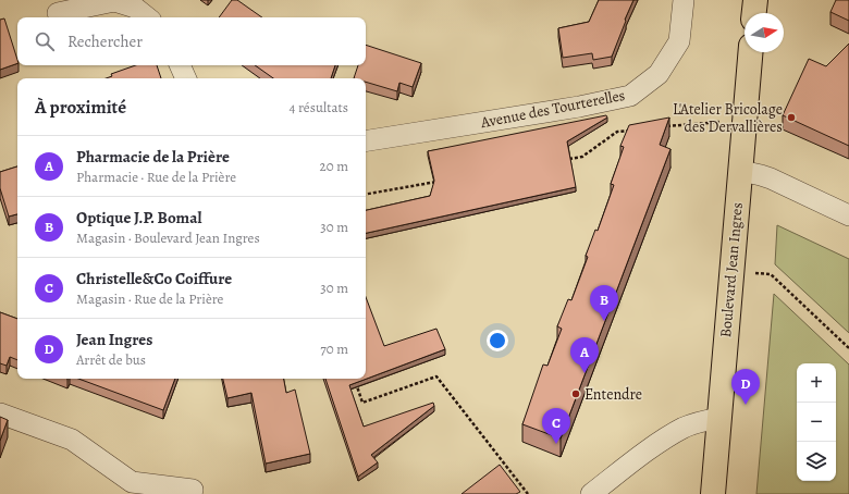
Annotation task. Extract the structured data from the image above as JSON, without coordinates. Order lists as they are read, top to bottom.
{
  "streets": {
    "main road": ["Boulevard Jean Ingres"],
    "street": ["Avenue des Tourterelles"]
  },
  "places": ["L'Atelier Bricolage des Dervallières", "Entendre"],
  "north": "right",
  "page": {
    "search": "Rechercher",
    "heading": ["À proximité", "4 résultats"],
    "list": [
      {
        "mark": "A",
        "name": "Pharmacie de la Prière",
        "note": "Pharmacie · Rue de la Prière",
        "value": "20 m"
      },
      {
        "mark": "B",
        "name": "Optique J.P. Bomal",
        "note": "Magasin · Boulevard Jean Ingres",
        "value": "30 m"
      },
      {
        "mark": "C",
        "name": "Christelle&Co Coiffure",
        "note": "Magasin · Rue de la Prière",
        "value": "30 m"
      },
      {
        "mark": "D",
        "name": "Jean Ingres",
        "note": "Arrêt de bus",
        "value": "70 m"
      }
    ],
    "pins": [
      "B",
      "A",
      "D",
      "C"
    ],
    "map_buttons": ["+", "−"]
  }
}
